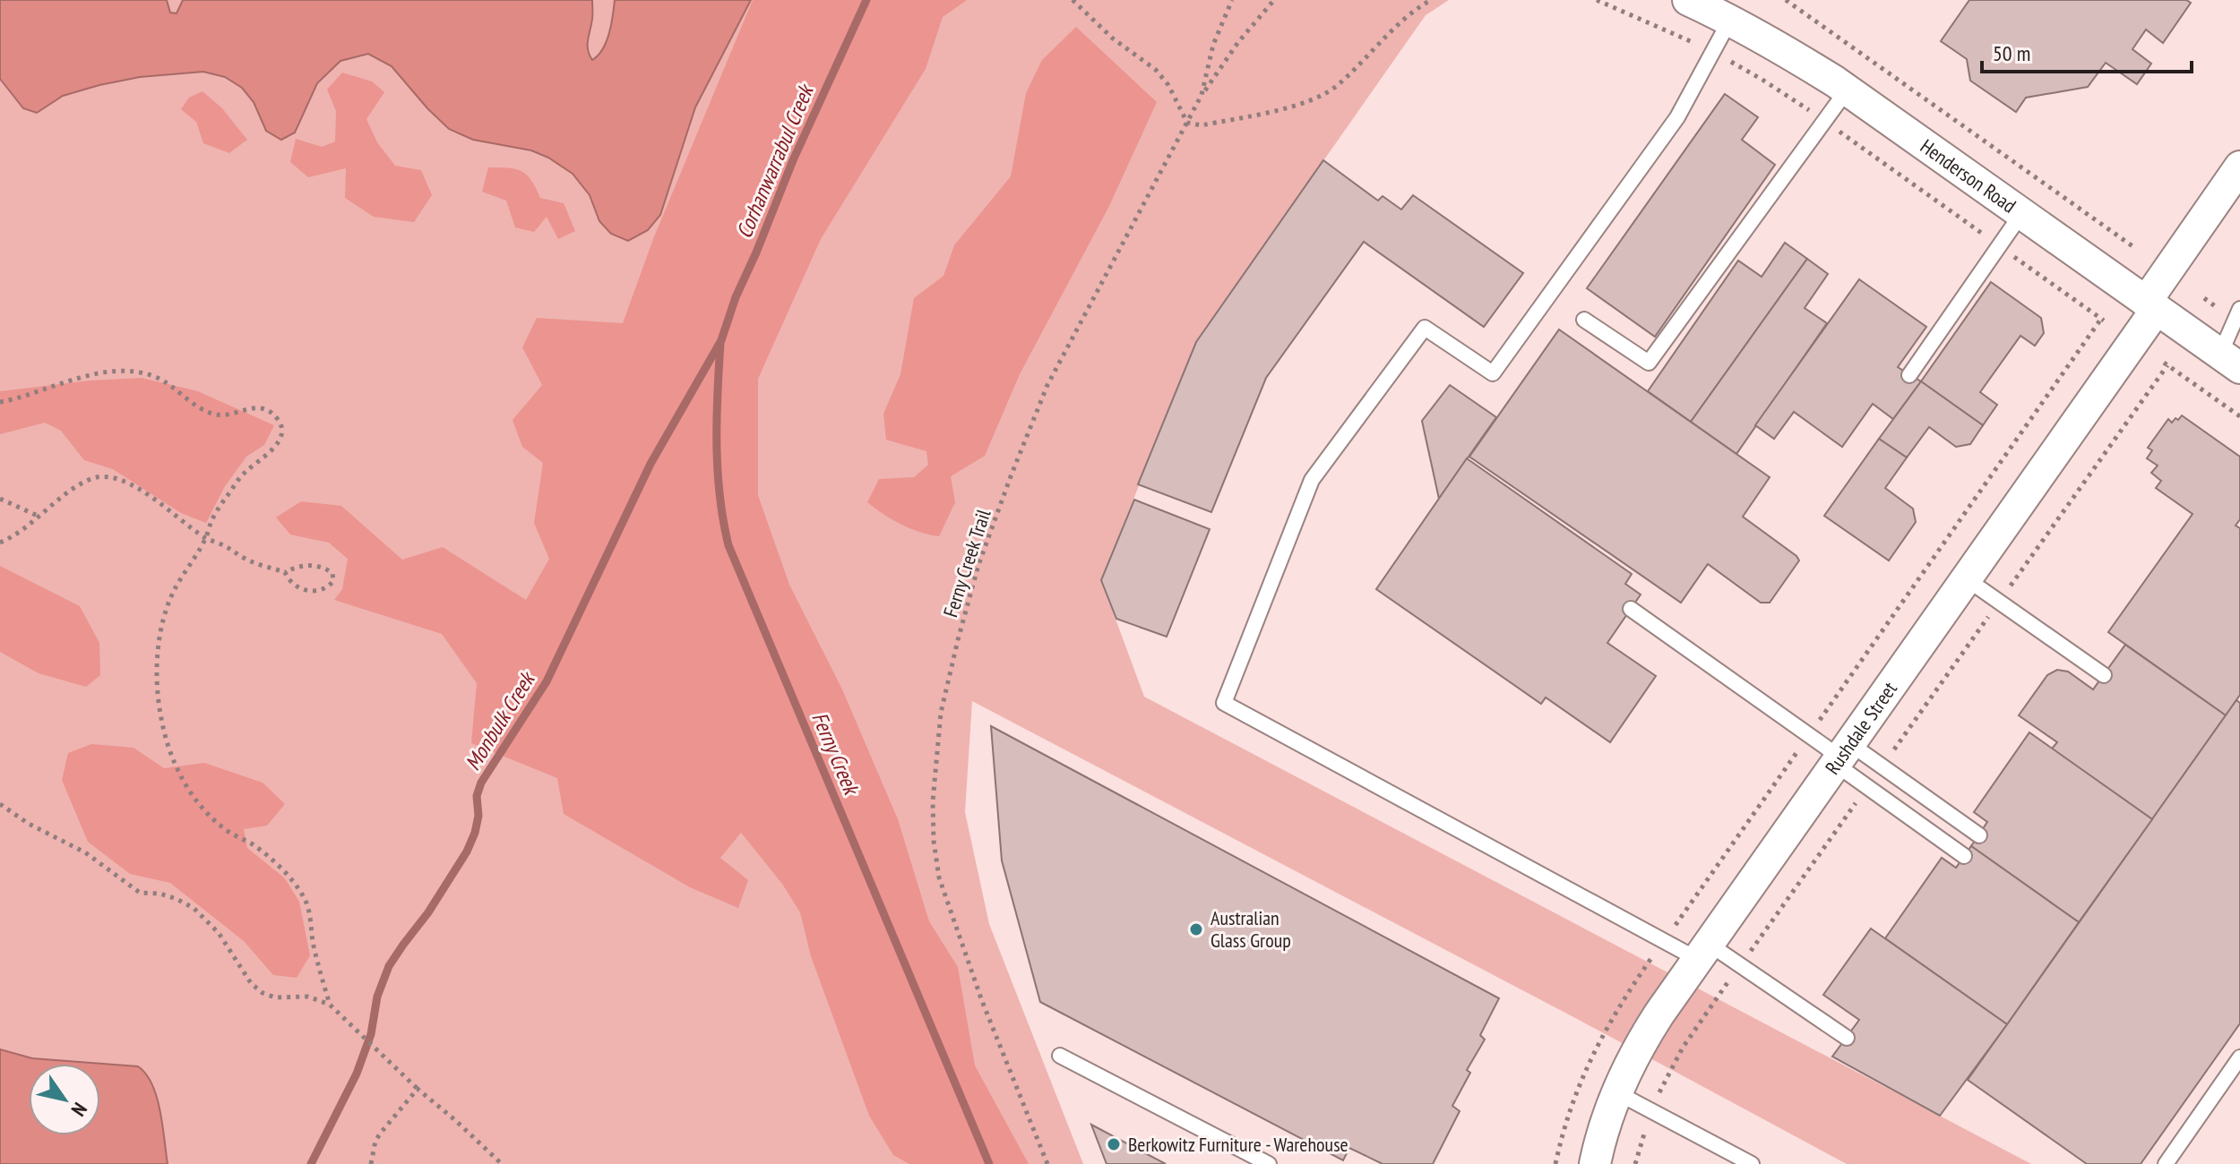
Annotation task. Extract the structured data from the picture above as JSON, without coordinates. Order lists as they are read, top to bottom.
{
  "streets": {
    "street": ["Henderson Road", "Rushdale Street"],
    "path": ["Ferny Creek Trail"]
  },
  "crossings": [
    ["Henderson Road", "Rushdale Street"]
  ],
  "water": ["Corhanwarrabul Creek", "Monbulk Creek", "Ferny Creek"],
  "places": ["Australian Glass Group", "Berkowitz Furniture - Warehouse"],
  "scale_bar": "50 m",
  "north": "bottom right"
}
